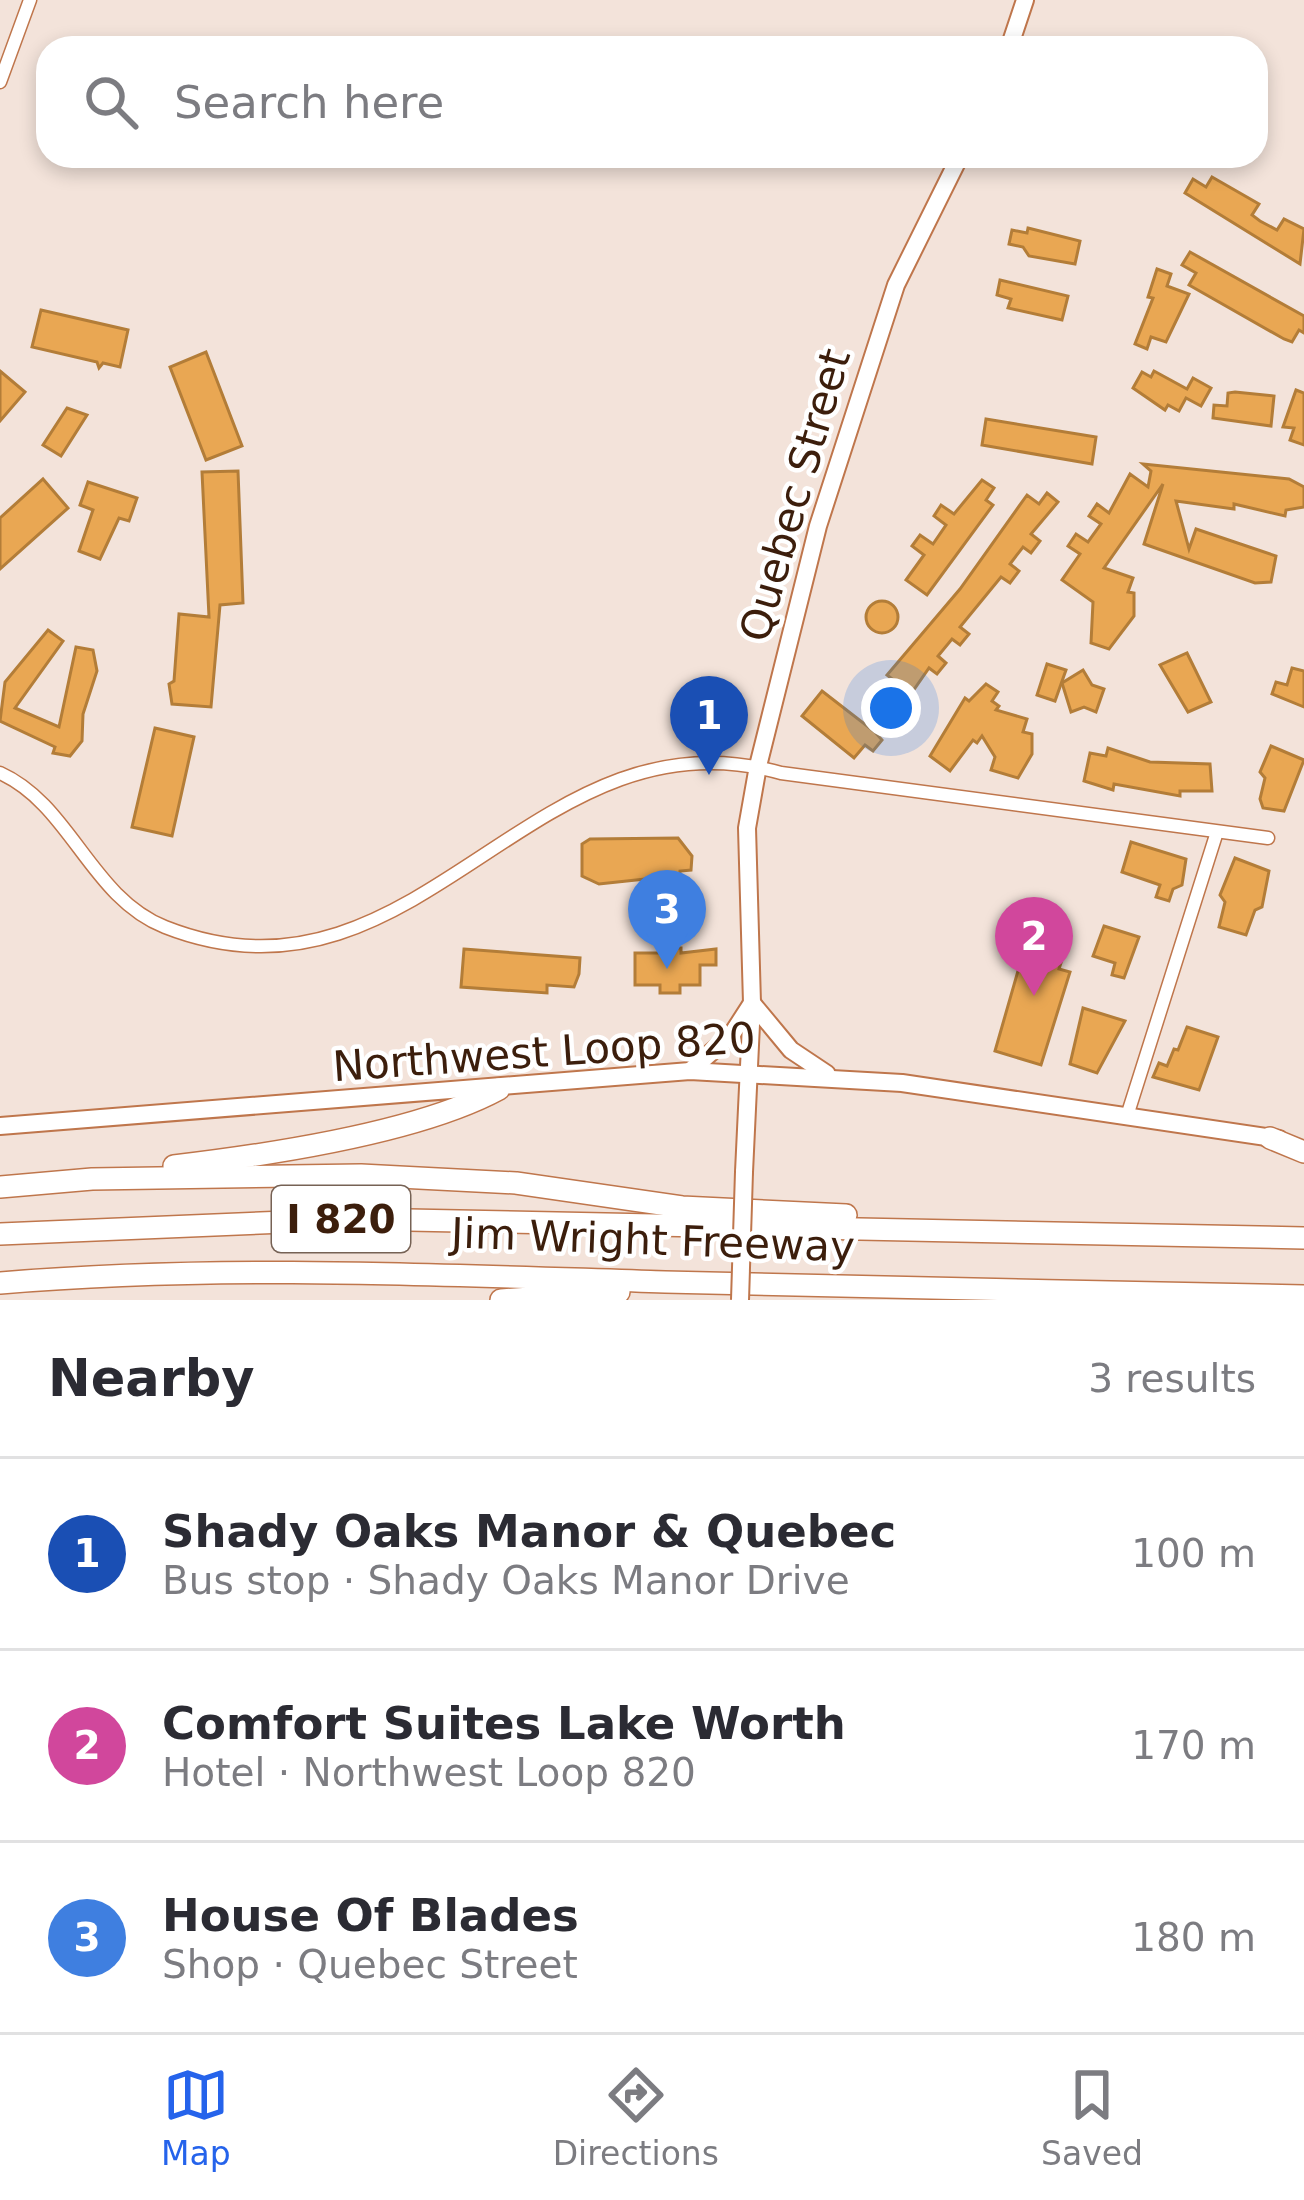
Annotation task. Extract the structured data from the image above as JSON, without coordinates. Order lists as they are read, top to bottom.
{
  "streets": {
    "highway": ["I 820", "Jim Wright Freeway"],
    "main road": ["Quebec Street", "Northwest Loop 820"]
  },
  "crossings": [
    ["Quebec Street", "Northwest Loop 820"]
  ],
  "page": {
    "search": "Search here",
    "pins": ["1", "3", "2"],
    "heading": ["Nearby", "3 results"],
    "list": [
      {
        "mark": "1",
        "name": "Shady Oaks Manor & Quebec",
        "note": "Bus stop · Shady Oaks Manor Drive",
        "value": "100 m"
      },
      {
        "mark": "2",
        "name": "Comfort Suites Lake Worth",
        "note": "Hotel · Northwest Loop 820",
        "value": "170 m"
      },
      {
        "mark": "3",
        "name": "House Of Blades",
        "note": "Shop · Quebec Street",
        "value": "180 m"
      }
    ],
    "nav": ["Map", "Directions", "Saved"]
  }
}
